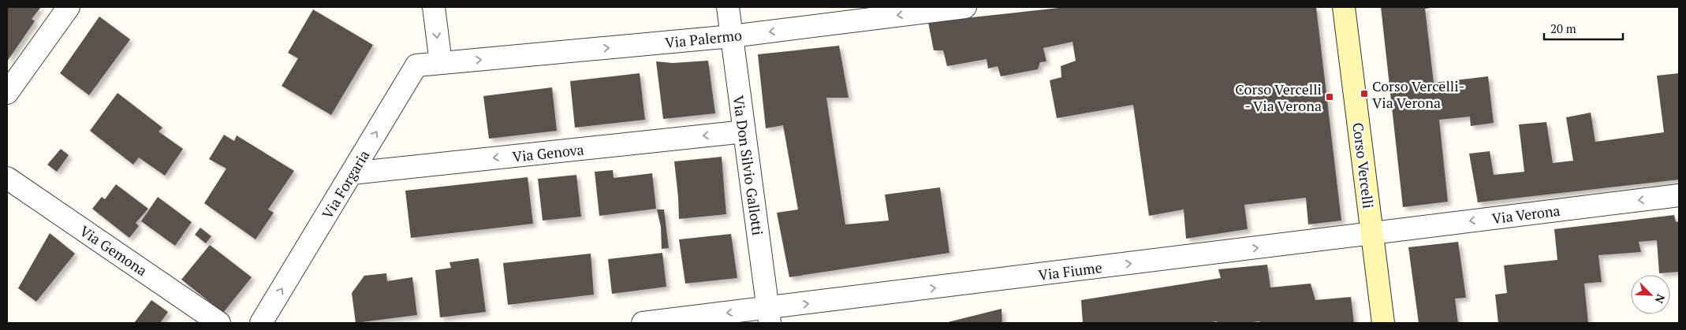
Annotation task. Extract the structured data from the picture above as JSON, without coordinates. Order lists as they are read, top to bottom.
{
  "streets": {
    "main road": ["Corso Vercelli"],
    "street": [
      "Via Palermo",
      "Via Genova",
      "Via Don Silvio Gallotti",
      "Via Forgaria",
      "Via Verona",
      "Via Gemona",
      "Via Fiume"
    ]
  },
  "crossings": [
    ["Via Palermo", "Via Don Silvio Gallotti"],
    ["Via Palermo", "Via Forgaria"],
    ["Via Genova", "Via Don Silvio Gallotti"],
    ["Via Genova", "Via Forgaria"],
    ["Via Don Silvio Gallotti", "Via Fiume"],
    ["Corso Vercelli", "Via Verona"],
    ["Corso Vercelli", "Via Fiume"],
    ["Via Verona", "Via Fiume"]
  ],
  "one_way": ["Via Genova", "Via Forgaria", "Via Verona"],
  "places": {
    "transit": ["Corso Vercelli- Via Verona", "Corso Vercelli - Via Verona"]
  },
  "scale_bar": "20 m",
  "north": "bottom right"
}
